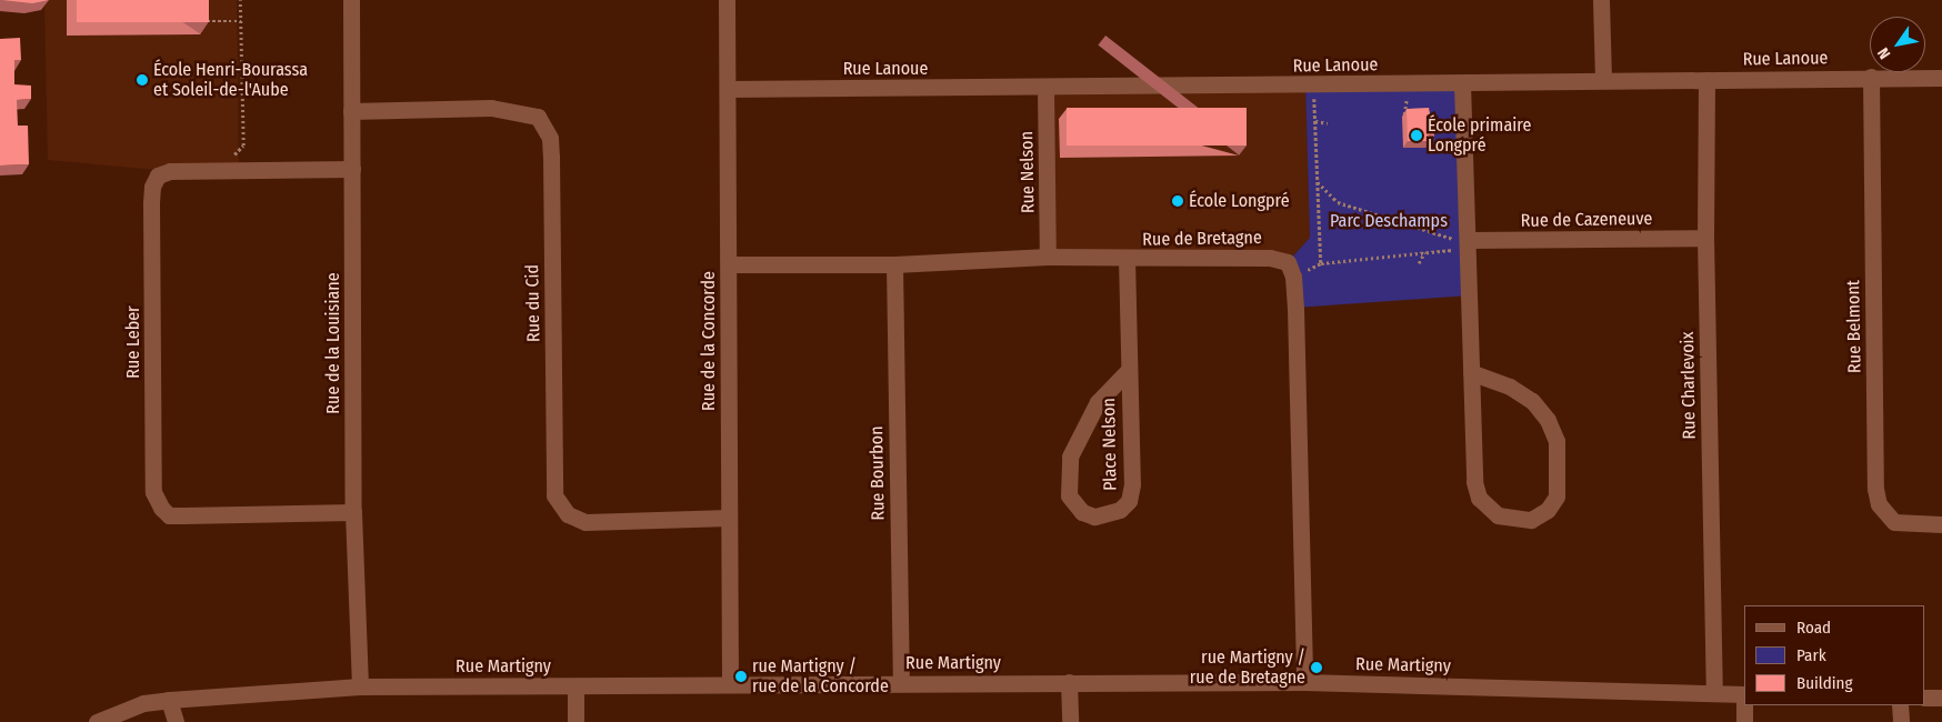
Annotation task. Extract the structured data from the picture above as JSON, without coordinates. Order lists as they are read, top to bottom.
{
  "streets": {
    "street": [
      "Rue Lanoue",
      "Rue Nelson",
      "Rue de Cazeneuve",
      "Rue de Bretagne",
      "Rue du Cid",
      "Rue Belmont",
      "Rue de la Concorde",
      "Rue Leber",
      "Rue de la Louisiane",
      "Rue Charlevoix",
      "Place Nelson",
      "Rue Bourbon",
      "Rue Martigny"
    ]
  },
  "crossings": [
    ["Rue Lanoue", "Rue Nelson"],
    ["Rue Lanoue", "Rue Belmont"],
    ["Rue Lanoue", "Rue de la Concorde"],
    ["Rue Lanoue", "Rue Charlevoix"],
    ["Rue Nelson", "Rue de Bretagne"],
    ["Rue de Cazeneuve", "Rue Charlevoix"],
    ["Rue de Bretagne", "Rue de la Concorde"],
    ["Rue de Bretagne", "Place Nelson"],
    ["Rue de Bretagne", "Rue Bourbon"],
    ["Rue de Bretagne", "Rue Martigny"],
    ["Rue du Cid", "Rue de la Concorde"],
    ["Rue du Cid", "Rue de la Louisiane"],
    ["Rue de la Concorde", "Rue Martigny"],
    ["Rue Leber", "Rue de la Louisiane"],
    ["Rue de la Louisiane", "Rue Martigny"],
    ["Rue Charlevoix", "Rue Martigny"],
    ["Rue Bourbon", "Rue Martigny"]
  ],
  "parks": ["Parc Deschamps"],
  "places": [
    "École Henri-Bourassa et Soleil-de-l'Aube",
    "École primaire Longpré",
    "École Longpré",
    "rue Martigny / rue de Bretagne",
    "rue Martigny / rue de la Concorde"
  ],
  "legend": ["Road", "Park", "Building"],
  "north": "bottom left"
}
